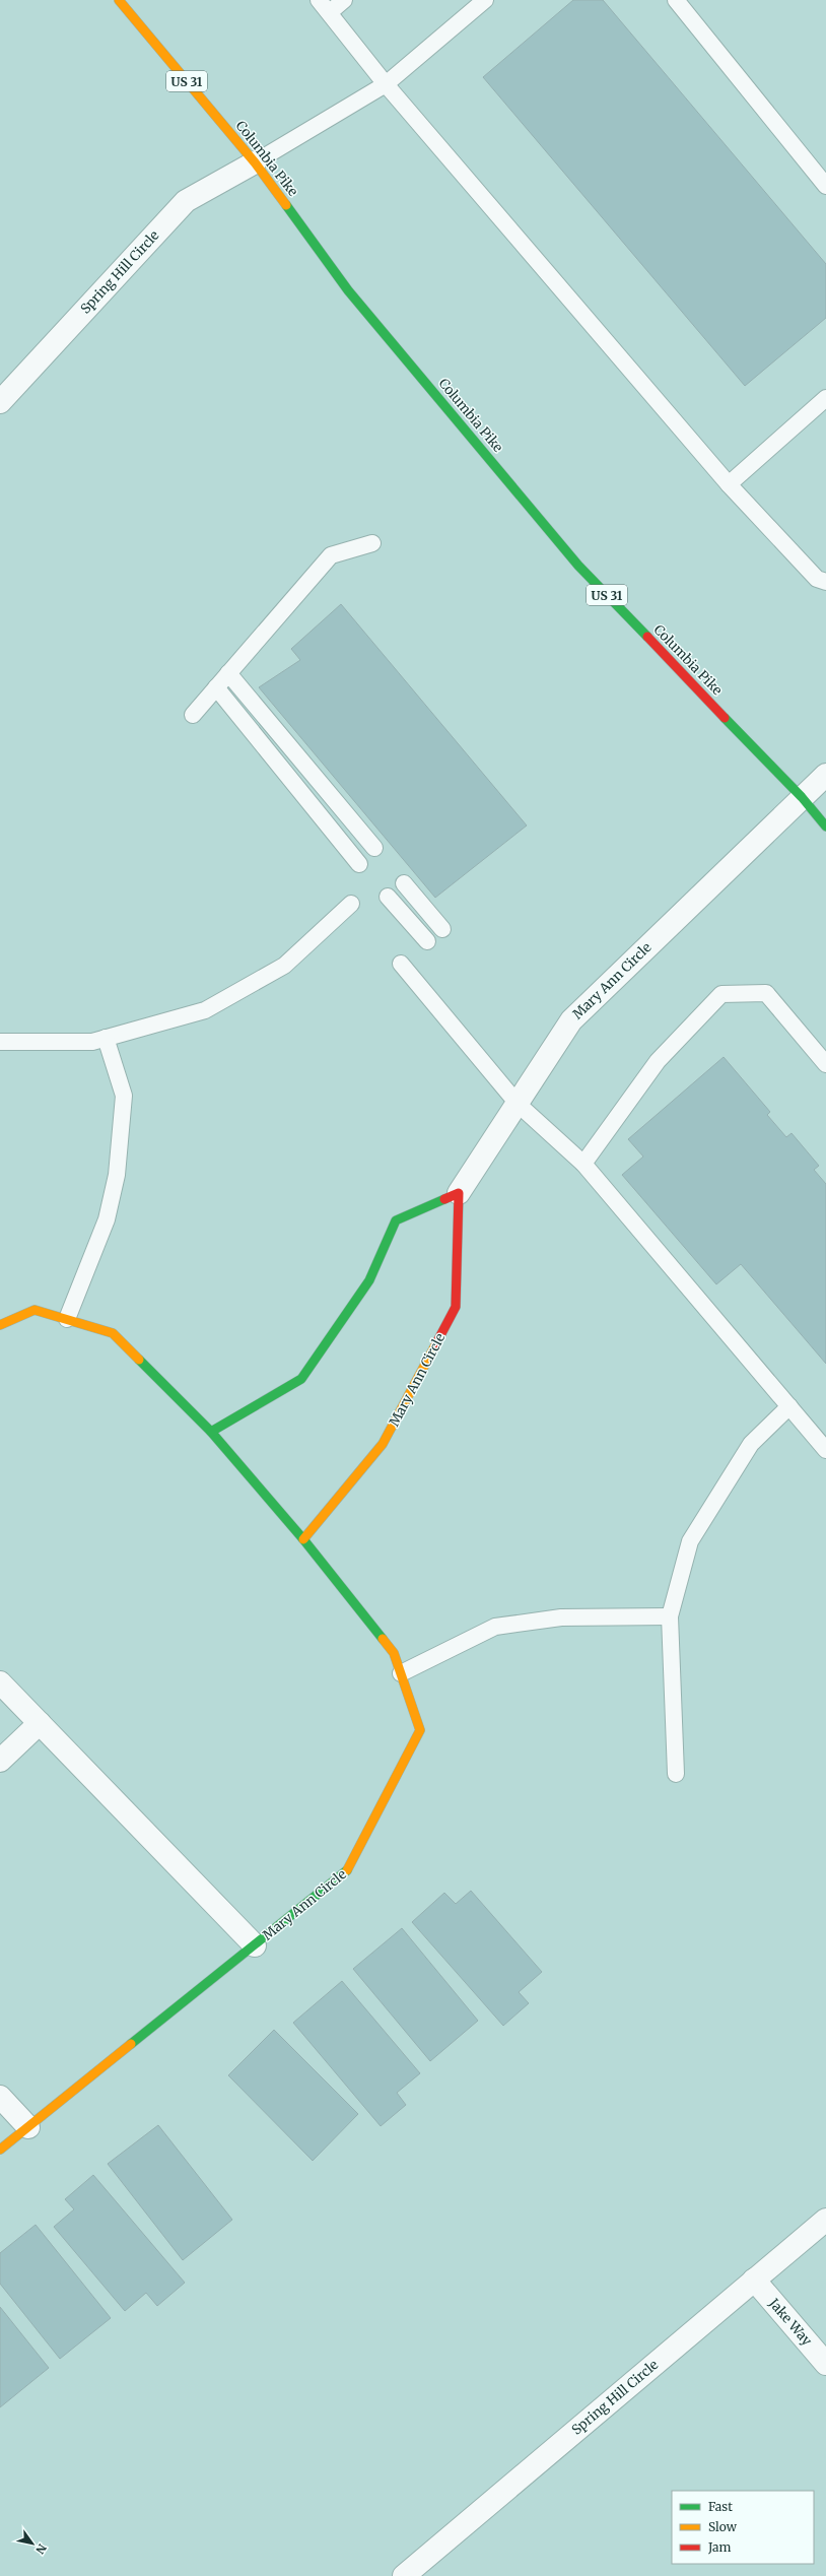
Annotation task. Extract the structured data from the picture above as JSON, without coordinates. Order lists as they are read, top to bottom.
{
  "streets": {
    "street": [
      "US 31",
      "Columbia Pike",
      "Spring Hill Circle",
      "Mary Ann Circle",
      "Jake Way"
    ]
  },
  "crossings": [
    ["Columbia Pike", "Spring Hill Circle"],
    ["Columbia Pike", "Mary Ann Circle"],
    ["Spring Hill Circle", "Jake Way"]
  ],
  "legend": ["Fast", "Slow", "Jam"],
  "north": "bottom right"
}
